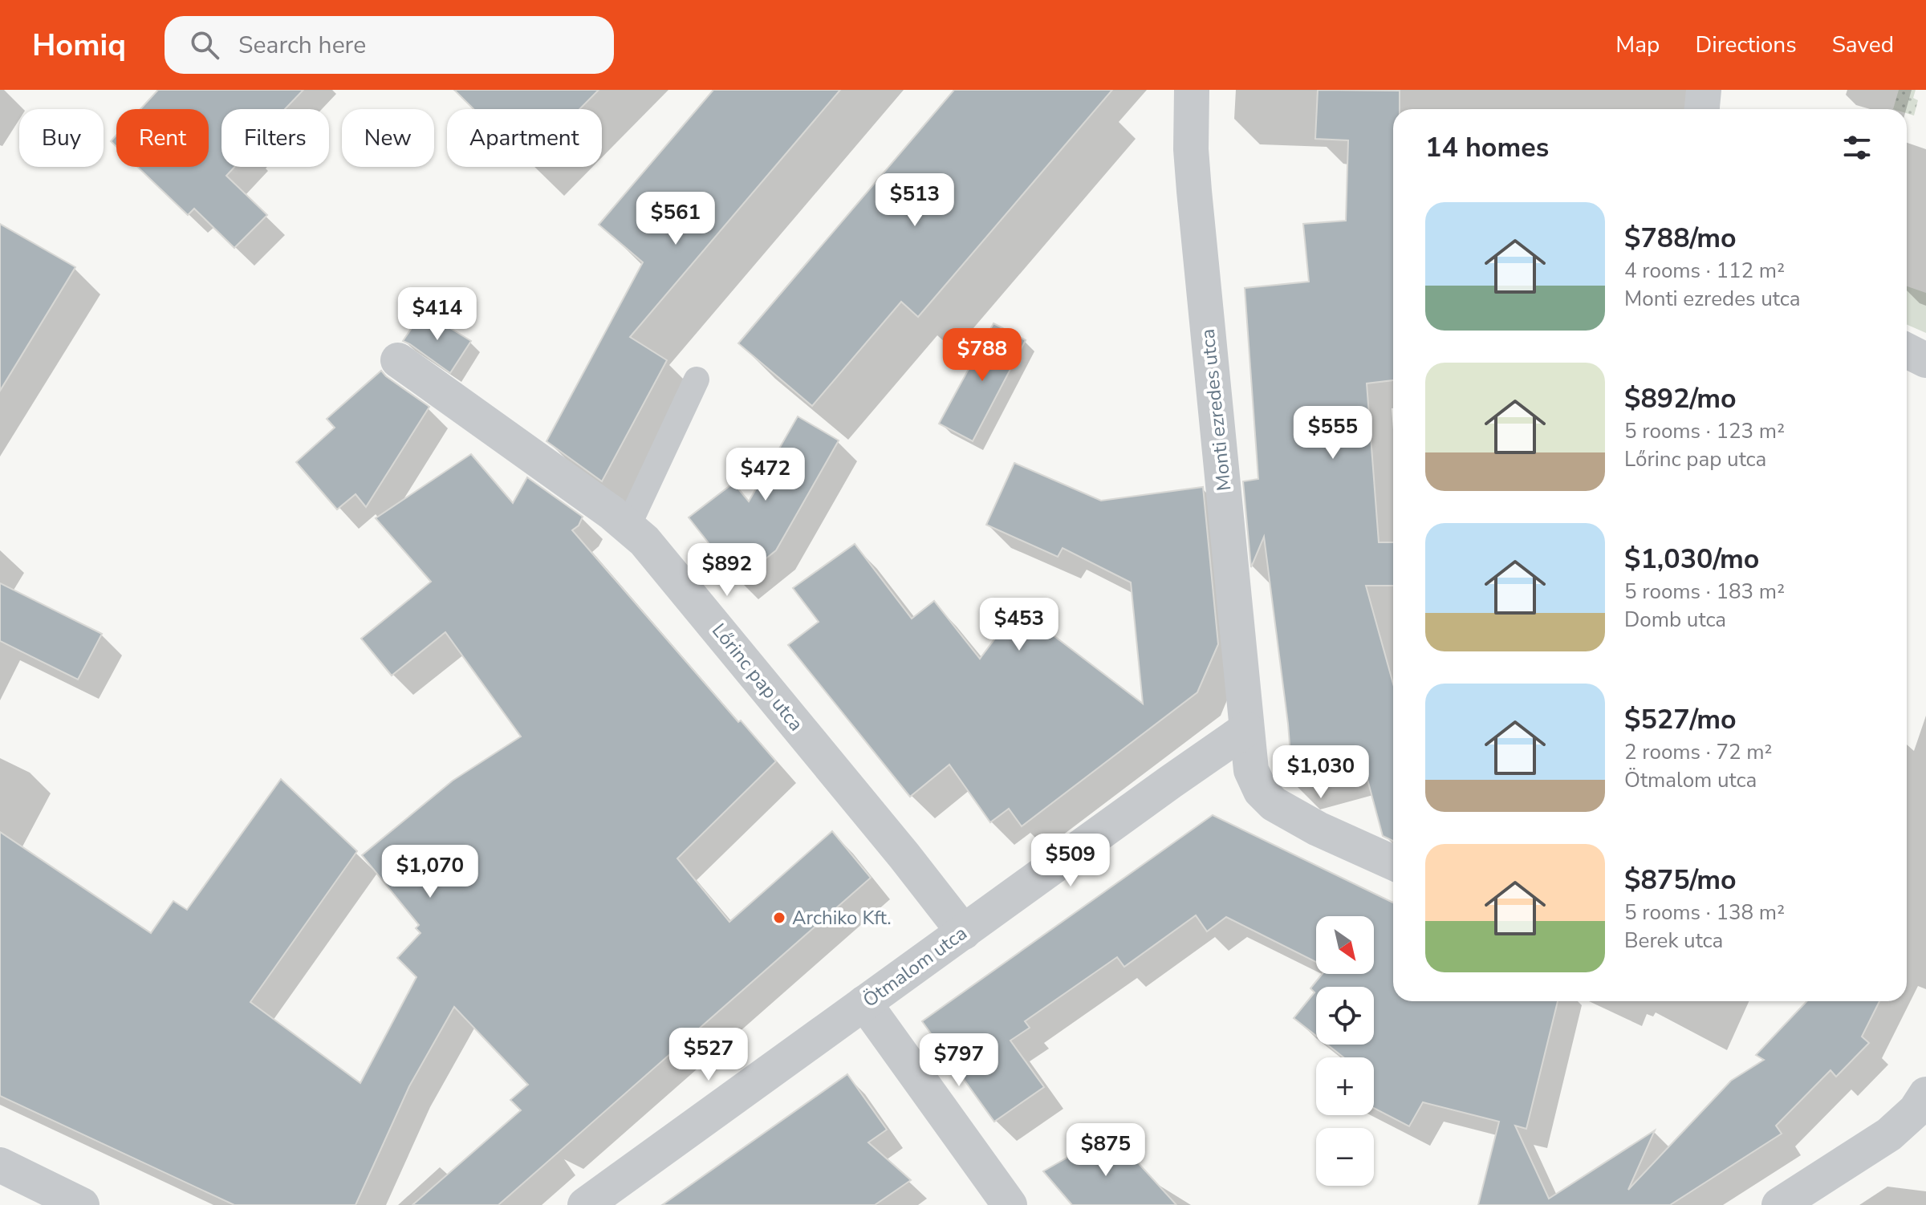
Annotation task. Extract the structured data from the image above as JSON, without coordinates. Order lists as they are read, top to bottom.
{
  "streets": {
    "street": ["Monti ezredes utca", "Lőrinc pap utca", "Ötmalom utca"]
  },
  "crossings": [
    ["Monti ezredes utca", "Ötmalom utca"],
    ["Lőrinc pap utca", "Ötmalom utca"]
  ],
  "places": ["Archiko Kft."],
  "north": "bottom right",
  "page": {
    "header": "Homiq",
    "search": "Search here",
    "nav": ["Map", "Directions", "Saved"],
    "chip": [
      "Buy",
      "Rent",
      "Filters",
      "New",
      "Apartment"
    ],
    "heading": "14 homes",
    "price": [
      "$513",
      "$561",
      "$414",
      "$788",
      "$555",
      "$472",
      "$892",
      "$453",
      "$1,030",
      "$509",
      "$1,070",
      "$527",
      "$797",
      "$875"
    ],
    "list": [
      {
        "name": "$788/mo",
        "note": "4 rooms · 112 m² · Monti ezredes utca"
      },
      {
        "name": "$892/mo",
        "note": "5 rooms · 123 m² · Lőrinc pap utca"
      },
      {
        "name": "$1,030/mo",
        "note": "5 rooms · 183 m² · Domb utca"
      },
      {
        "name": "$527/mo",
        "note": "2 rooms · 72 m² · Ötmalom utca"
      },
      {
        "name": "$875/mo",
        "note": "5 rooms · 138 m² · Berek utca"
      }
    ],
    "map_buttons": ["+", "−"]
  }
}
